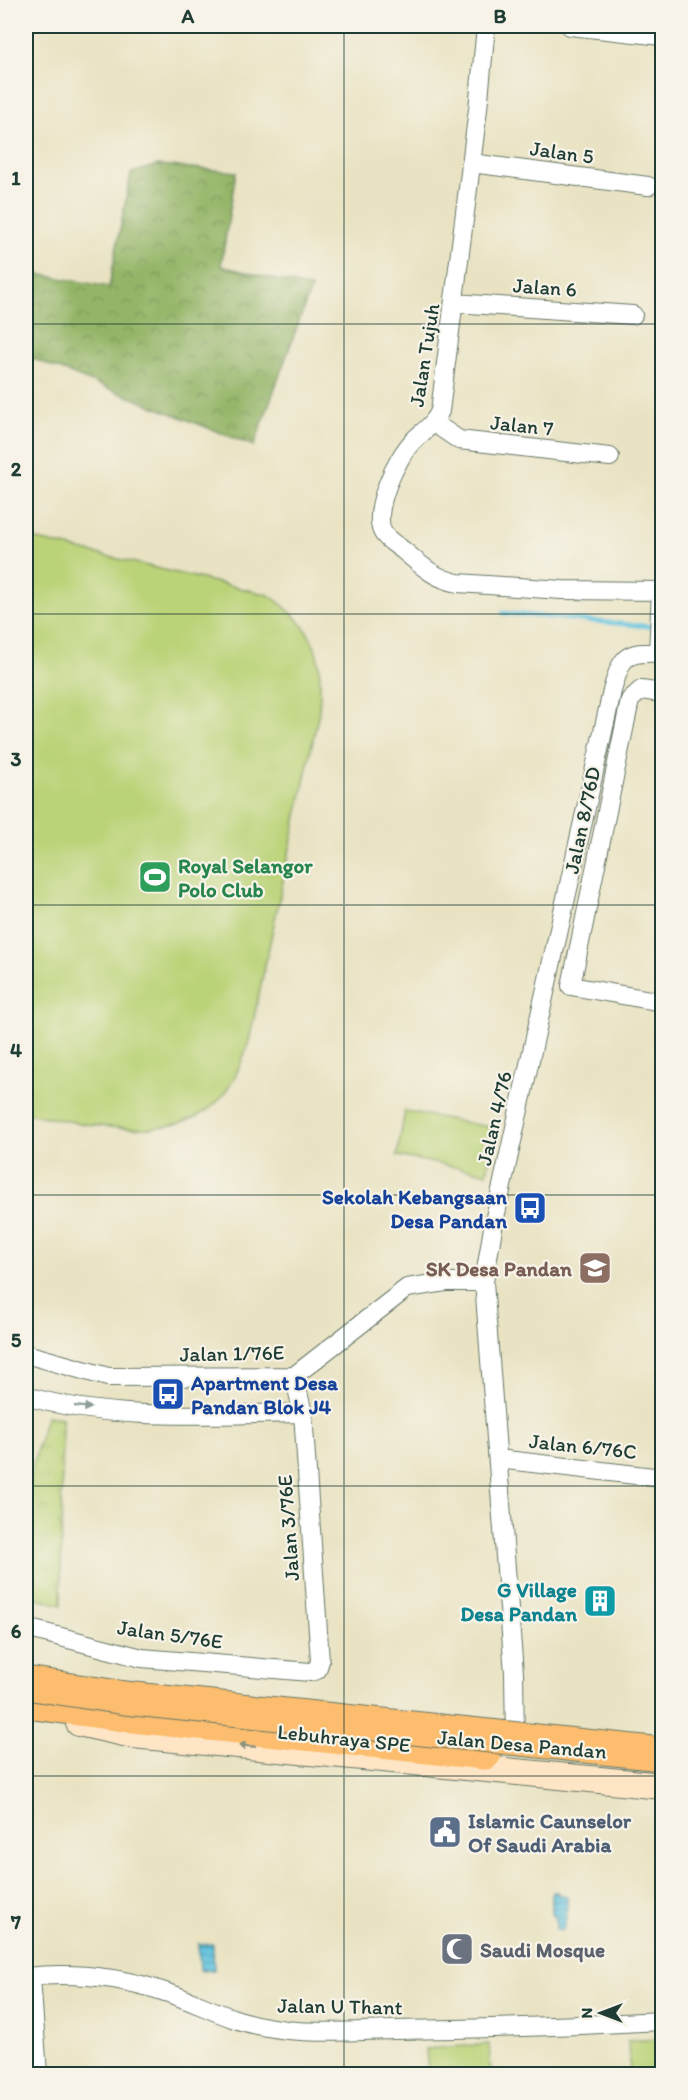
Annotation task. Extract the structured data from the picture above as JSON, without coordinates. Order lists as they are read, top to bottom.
{
  "streets": {
    "highway": ["Lebuhraya SPE"],
    "street": [
      "Jalan 5",
      "Jalan 6",
      "Jalan Tujuh",
      "Jalan 7",
      "Jalan 8/76D",
      "Jalan 4/76",
      "Jalan 1/76E",
      "Jalan 6/76C",
      "Jalan 3/76E",
      "Jalan 5/76E",
      "Jalan Desa Pandan",
      "Jalan U Thant"
    ]
  },
  "crossings": [
    ["Jalan 5", "Jalan Tujuh"],
    ["Jalan 6", "Jalan Tujuh"],
    ["Jalan Tujuh", "Jalan 7"],
    ["Jalan Tujuh", "Jalan 4/76"],
    ["Jalan 4/76", "Jalan 1/76E"],
    ["Jalan 4/76", "Jalan 6/76C"],
    ["Jalan 4/76", "Jalan Desa Pandan"],
    ["Jalan 1/76E", "Jalan 3/76E"],
    ["Jalan 3/76E", "Jalan 5/76E"],
    ["Lebuhraya SPE", "Jalan Desa Pandan"]
  ],
  "places": {
    "sports": ["Royal Selangor Polo Club"],
    "bus stop": ["Sekolah Kebangsaan Desa Pandan", "Apartment Desa Pandan Blok J4"],
    "school or university": ["SK Desa Pandan"],
    "building": ["G Village Desa Pandan"],
    "public building": ["Islamic Caunselor Of Saudi Arabia"],
    "mosque": ["Saudi Mosque"]
  },
  "north": "left",
  "grid": {
    "columns": ["A", "B"],
    "rows": [
      "1",
      "2",
      "3",
      "4",
      "5",
      "6",
      "7"
    ]
  }
}
